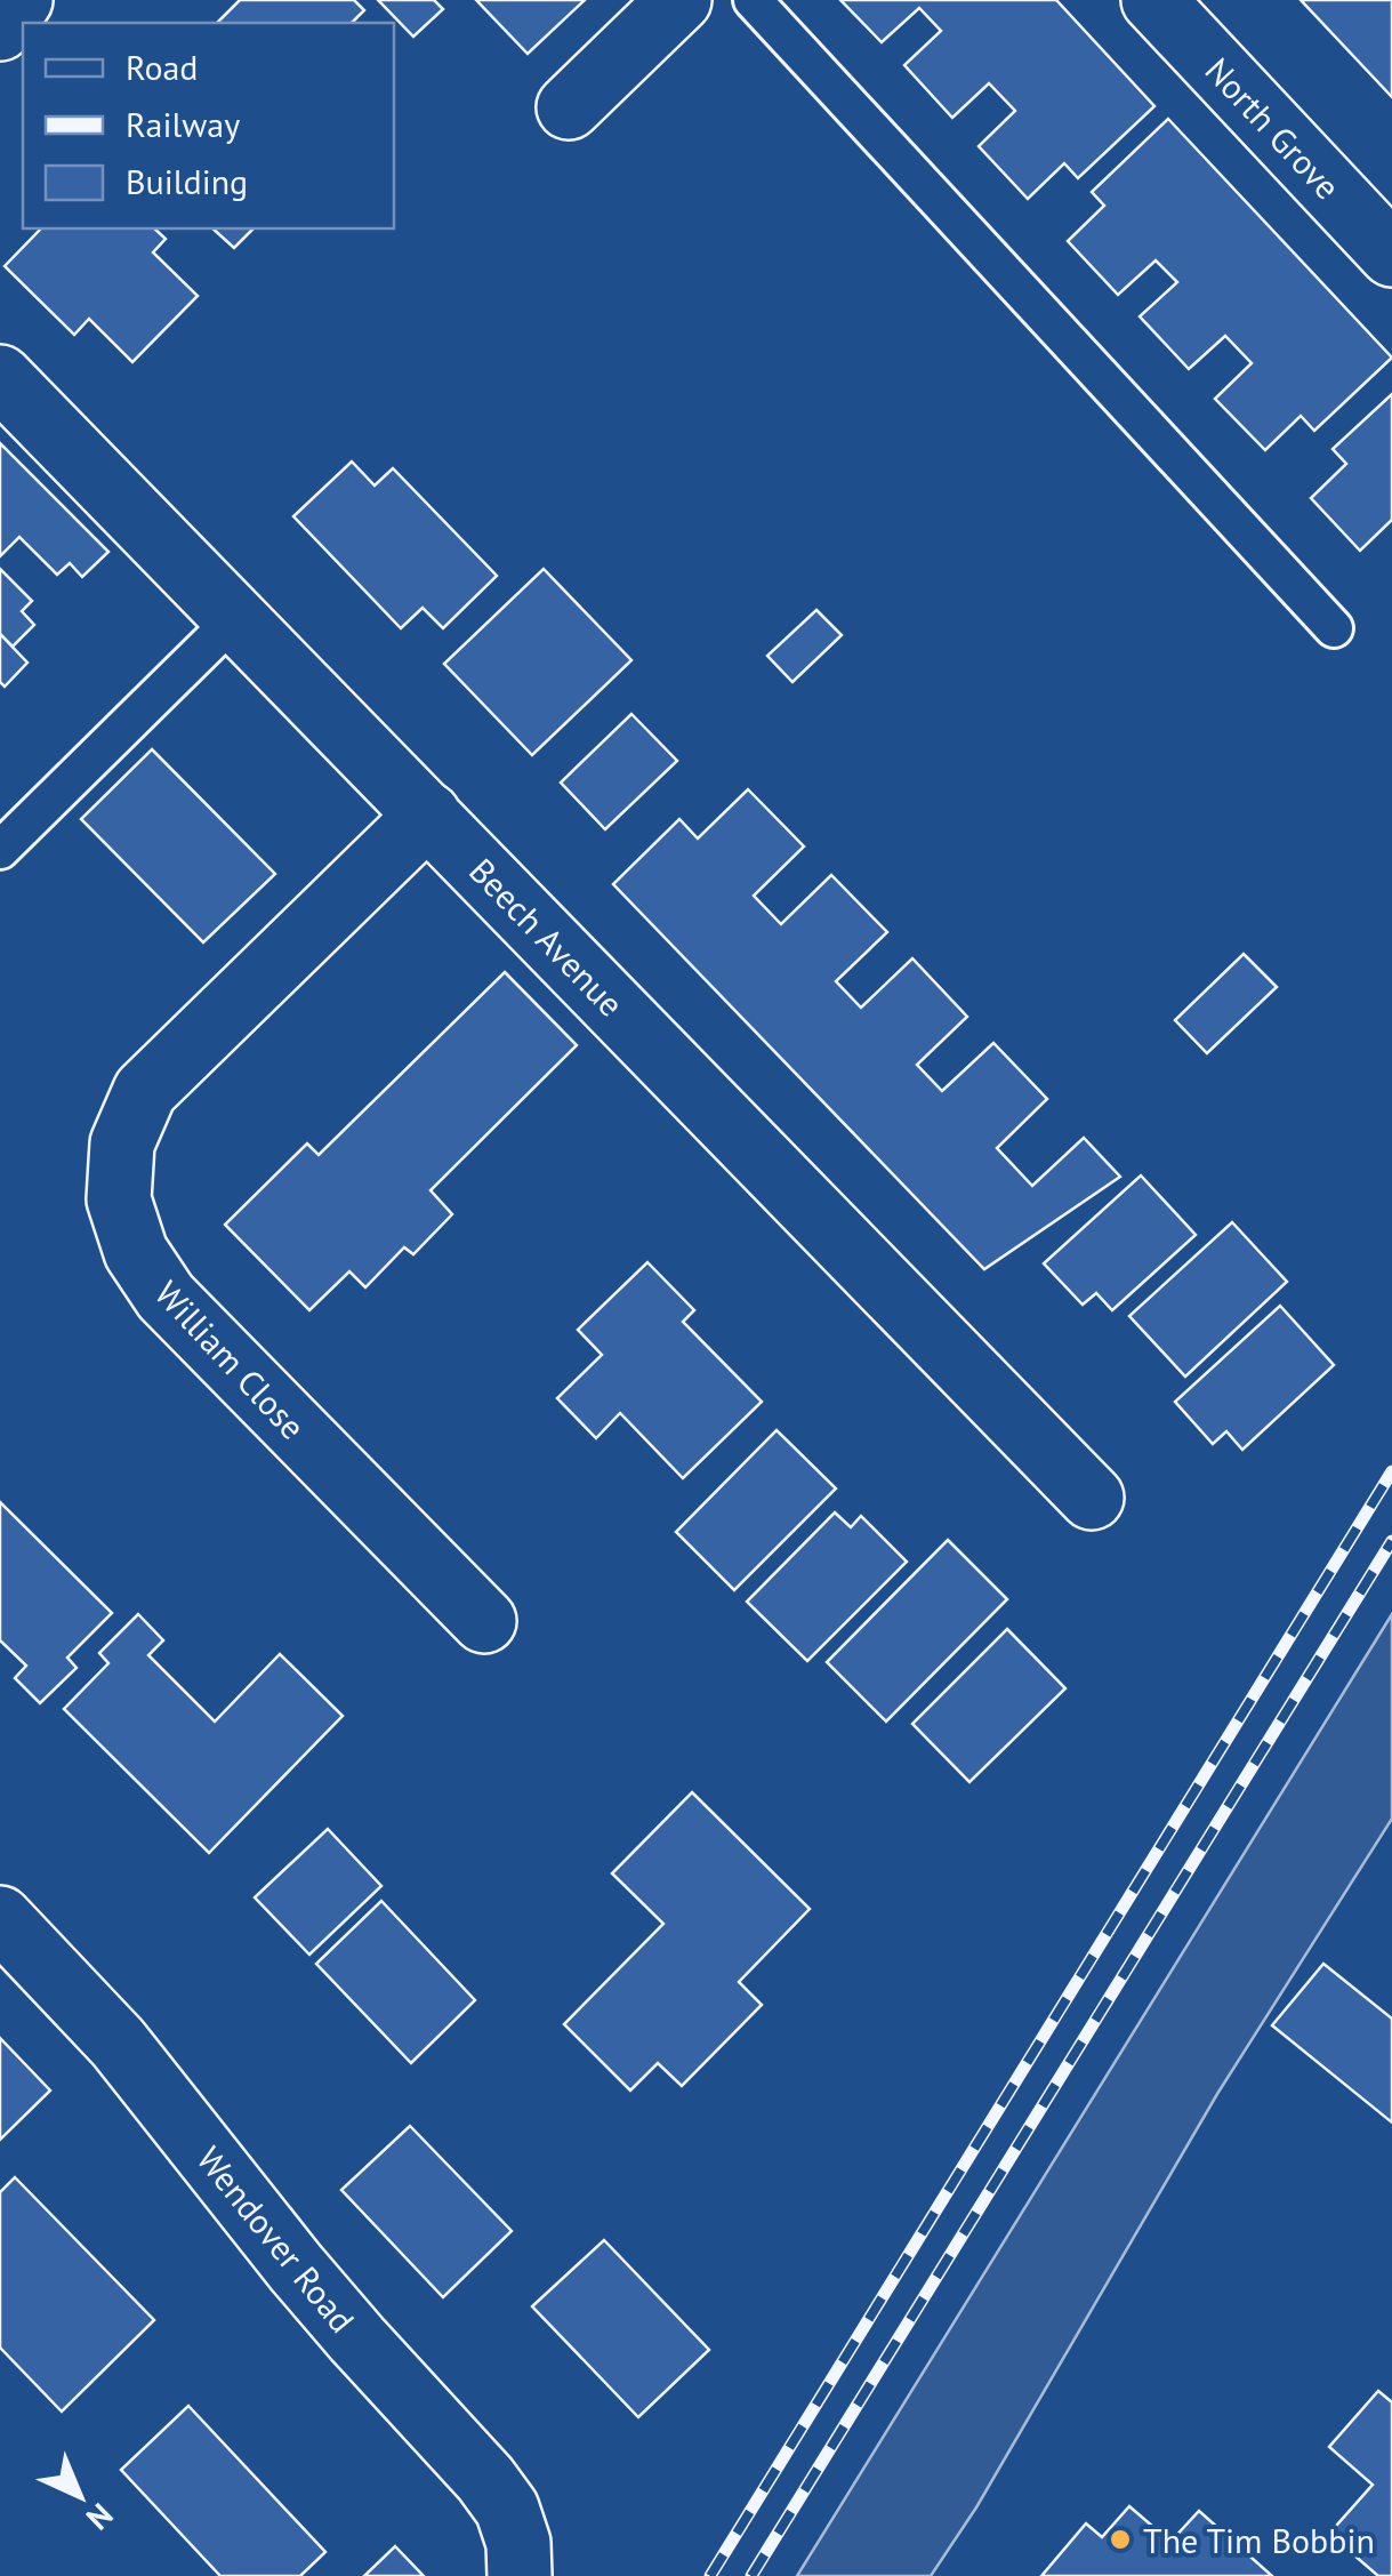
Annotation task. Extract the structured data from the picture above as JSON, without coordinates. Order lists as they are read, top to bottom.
{
  "streets": {
    "street": [
      "North Grove",
      "Beech Avenue",
      "William Close",
      "Wendover Road"
    ]
  },
  "crossings": [
    ["Beech Avenue", "William Close"]
  ],
  "places": ["The Tim Bobbin"],
  "legend": ["Road", "Railway", "Building"],
  "north": "bottom right"
}
